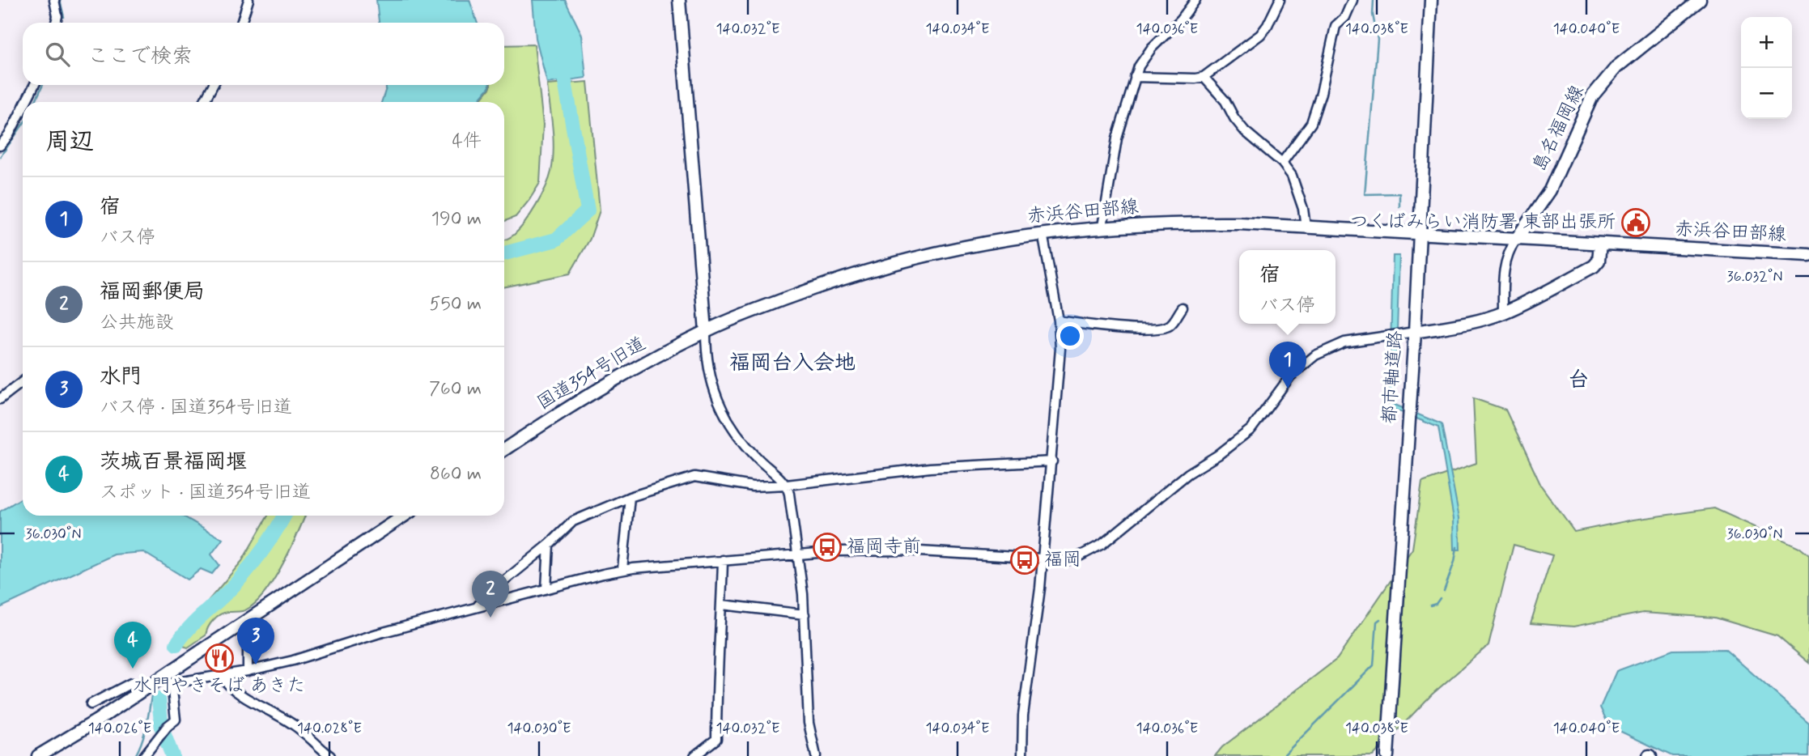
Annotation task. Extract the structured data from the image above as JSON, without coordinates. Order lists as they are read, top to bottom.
{
  "streets": {
    "main road": [
      "島名福岡線",
      "赤浜谷田部線",
      "国道354号旧道",
      "都市軸道路"
    ]
  },
  "crossings": [
    ["島名福岡線", "赤浜谷田部線"],
    ["赤浜谷田部線", "国道354号旧道"],
    ["赤浜谷田部線", "都市軸道路"]
  ],
  "districts": ["福岡台入会地", "台"],
  "places": {
    "public building": ["つくばみらい消防署 東部出張所"],
    "bus stop": ["福岡寺前", "福岡"],
    "restaurant": ["水門やきそば あきた"]
  },
  "page": {
    "map_buttons": ["+", "−"],
    "search": "ここで検索",
    "heading": ["周辺", "4件"],
    "list": [
      {
        "mark": "1",
        "name": "宿",
        "note": "バス停",
        "value": "190 m"
      },
      {
        "mark": "2",
        "name": "福岡郵便局",
        "note": "公共施設",
        "value": "550 m"
      },
      {
        "mark": "3",
        "name": "水門",
        "note": "バス停 · 国道354号旧道",
        "value": "760 m"
      },
      {
        "mark": "4",
        "name": "茨城百景福岡堰",
        "note": "スポット · 国道354号旧道",
        "value": "860 m"
      }
    ],
    "popup": ["宿", "バス停"],
    "pins": [
      "1",
      "2",
      "3",
      "4"
    ]
  },
  "coordinates": [
    "140.032°E",
    "140.034°E",
    "140.036°E",
    "140.038°E",
    "140.040°E",
    "36.032°N",
    "36.030°N",
    "140.026°E",
    "140.028°E",
    "140.030°E"
  ]
}
